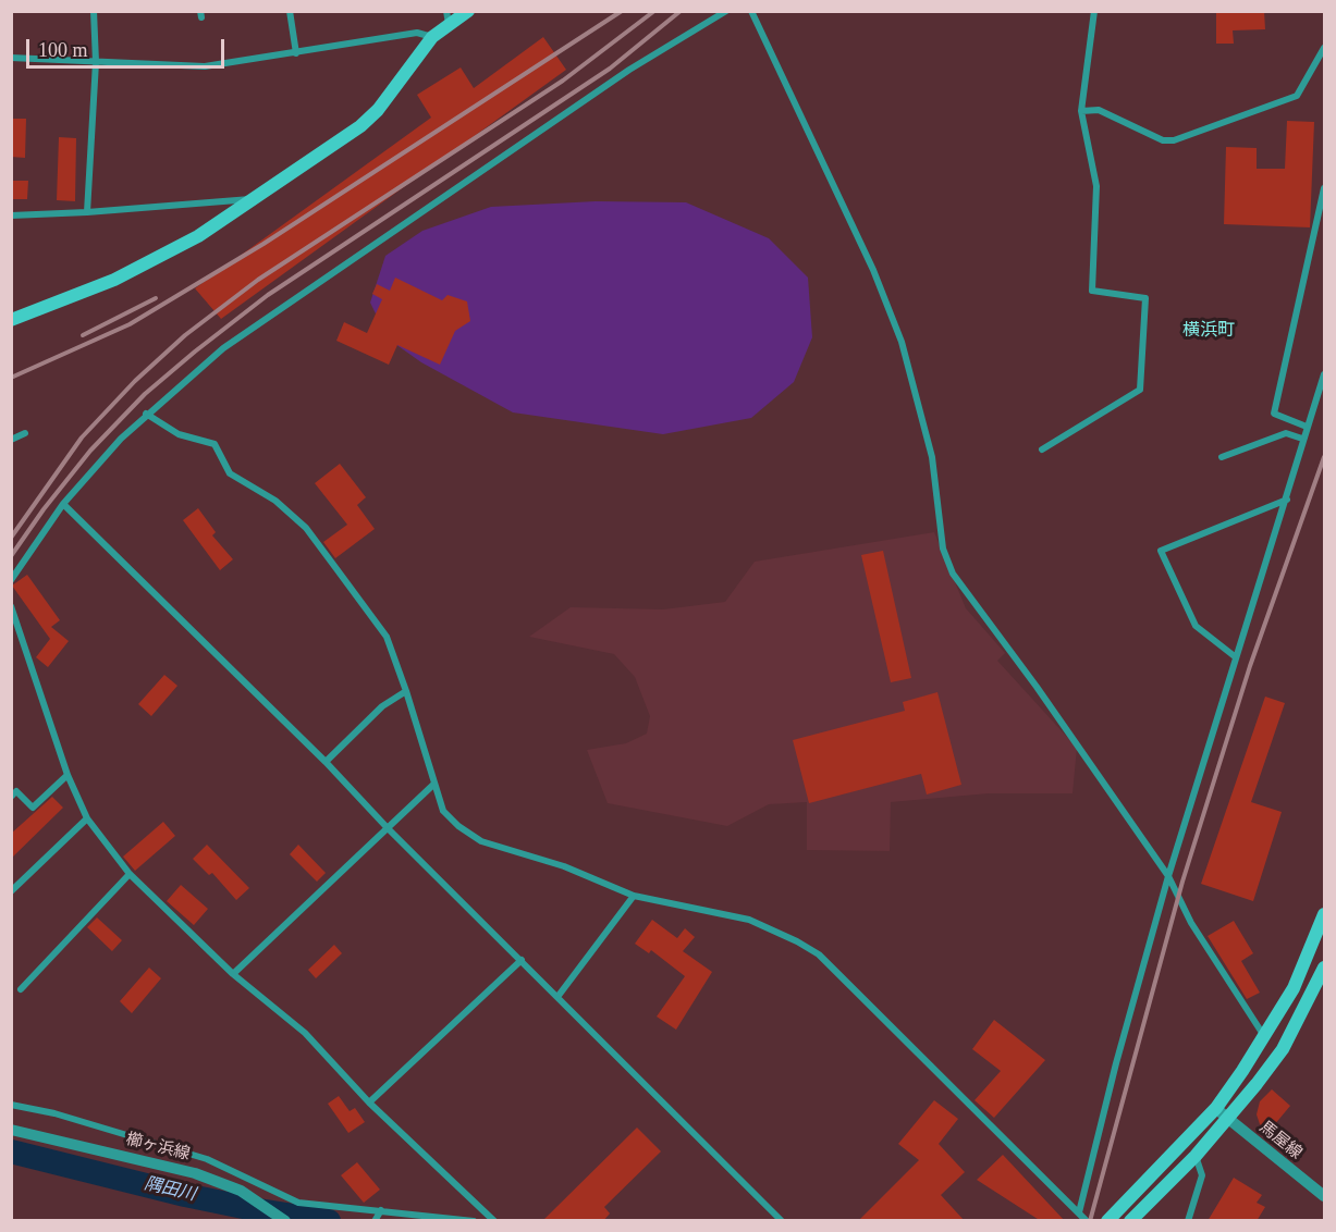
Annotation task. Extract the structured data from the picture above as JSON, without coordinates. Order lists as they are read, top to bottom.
{
  "streets": {
    "street": ["馬屋線", "櫛ヶ浜線"]
  },
  "districts": ["横浜町"],
  "water": ["隅田川"],
  "scale_bar": "100 m"
}
